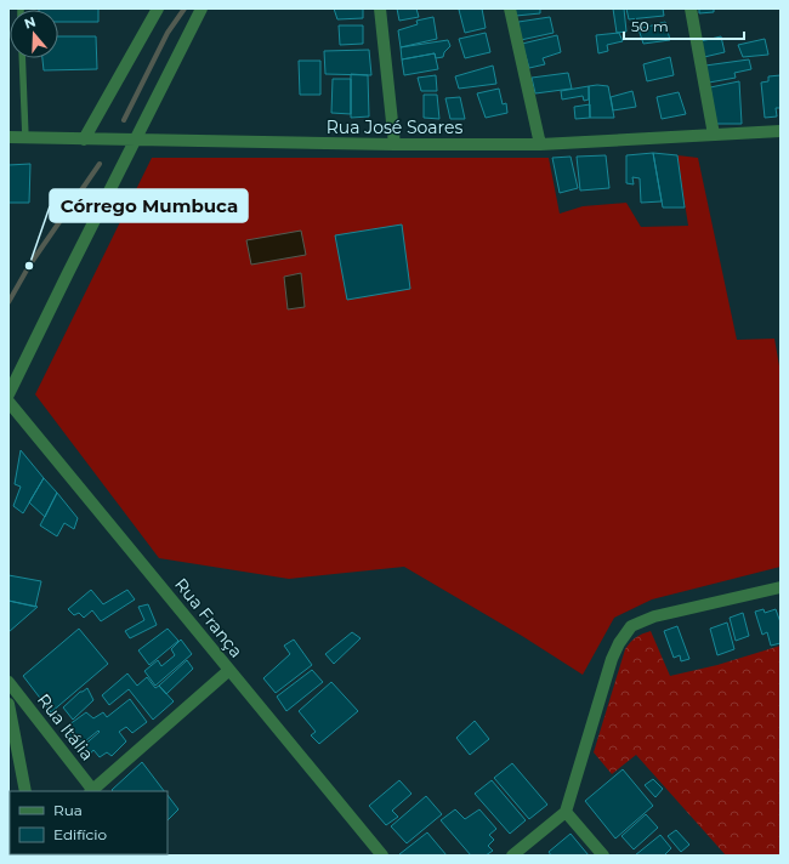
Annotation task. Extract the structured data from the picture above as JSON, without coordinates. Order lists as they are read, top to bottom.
{
  "streets": {
    "street": ["Rua José Soares", "Rua França", "Rua Itália"]
  },
  "places": ["Córrego Mumbuca"],
  "legend": ["Rua", "Edifício"],
  "scale_bar": "50 m",
  "north": "top"
}
